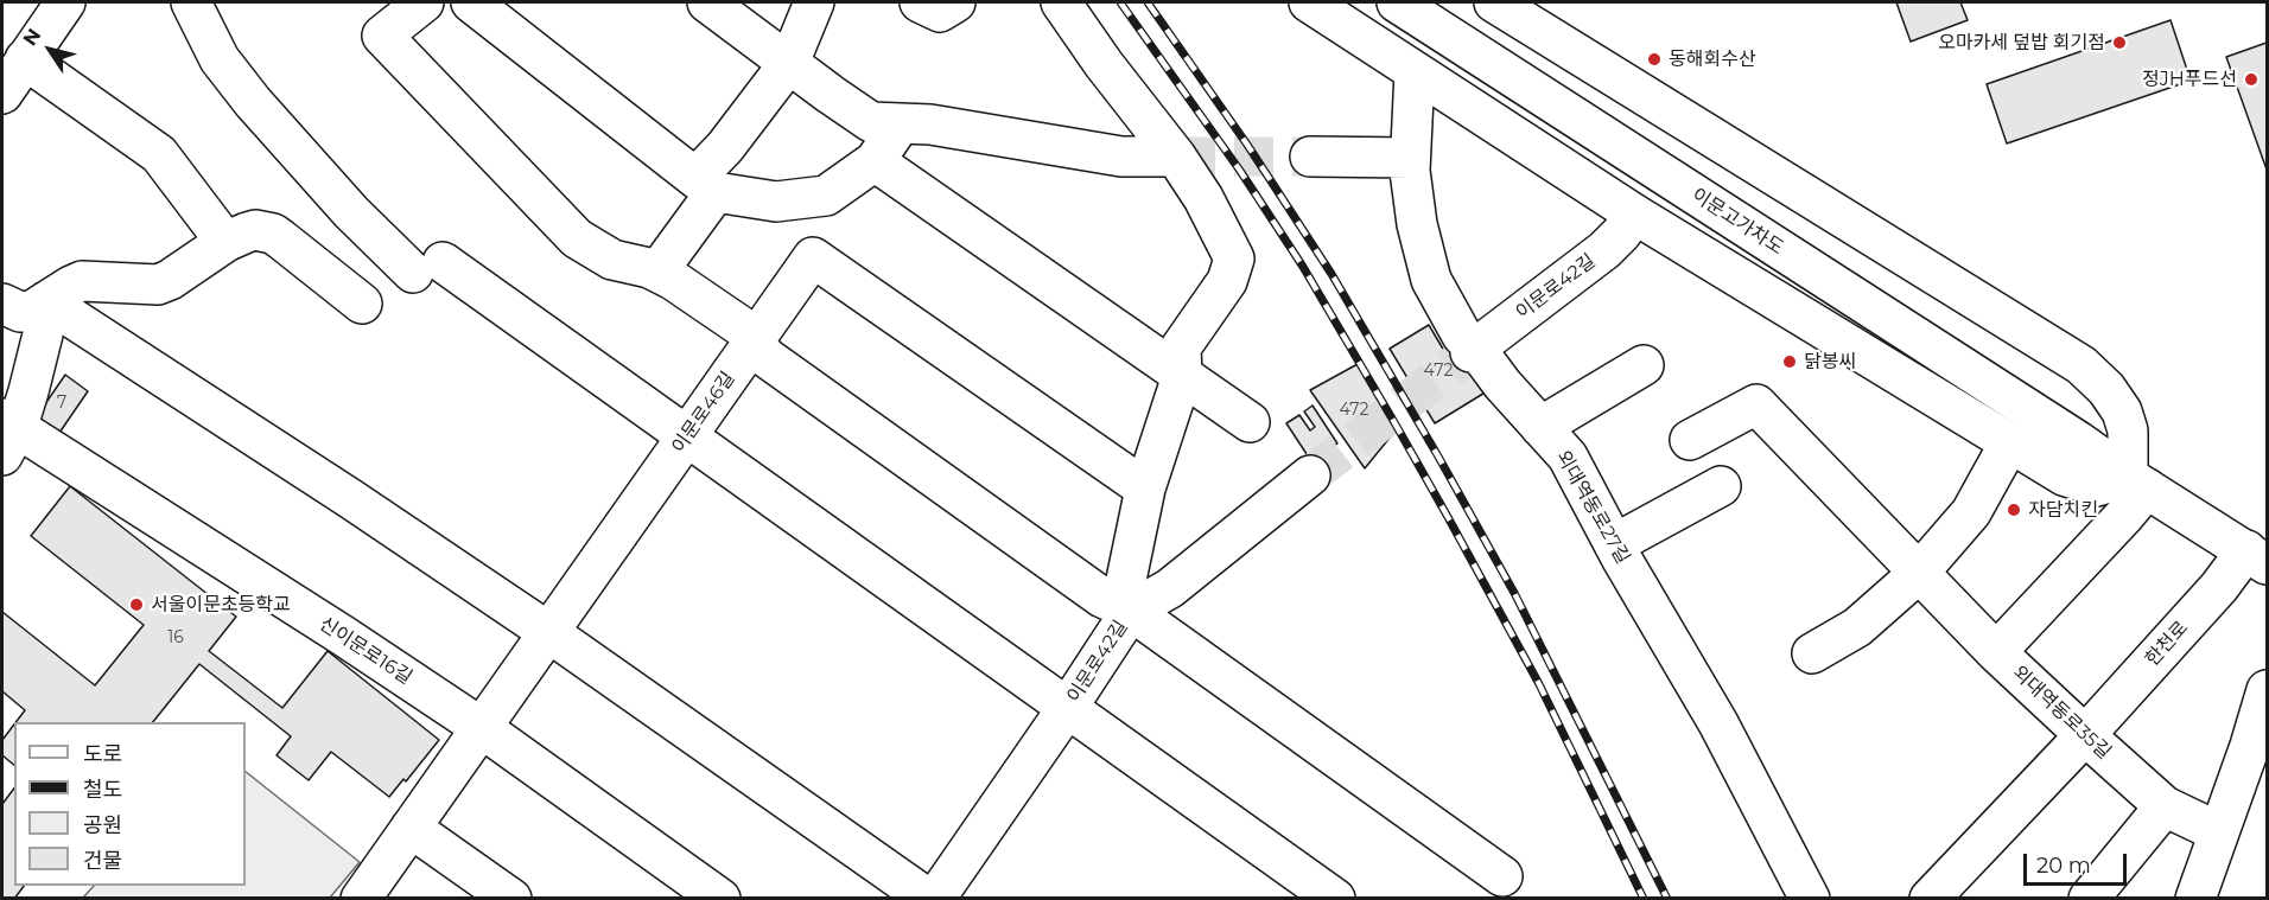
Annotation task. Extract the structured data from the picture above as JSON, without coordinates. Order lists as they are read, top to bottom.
{
  "streets": {
    "street": [
      "이문고가차도",
      "이문로42길",
      "이문로46길",
      "외대역동로27길",
      "한천로",
      "신이문로16길",
      "외대역동로35길"
    ]
  },
  "crossings": [
    ["이문고가차도", "한천로"],
    ["이문로42길", "외대역동로27길"],
    ["이문로46길", "신이문로16길"],
    ["한천로", "외대역동로35길"]
  ],
  "places": [
    "오마카세 덮밥 회기점",
    "동해회수산",
    "정JH푸드선",
    "닭봉씨",
    "자담치킨",
    "서울이문초등학교"
  ],
  "house_numbers": [
    "472",
    "7",
    "472",
    "16"
  ],
  "legend": [
    "도로",
    "철도",
    "공원",
    "건물"
  ],
  "scale_bar": "20 m",
  "north": "top left"
}
